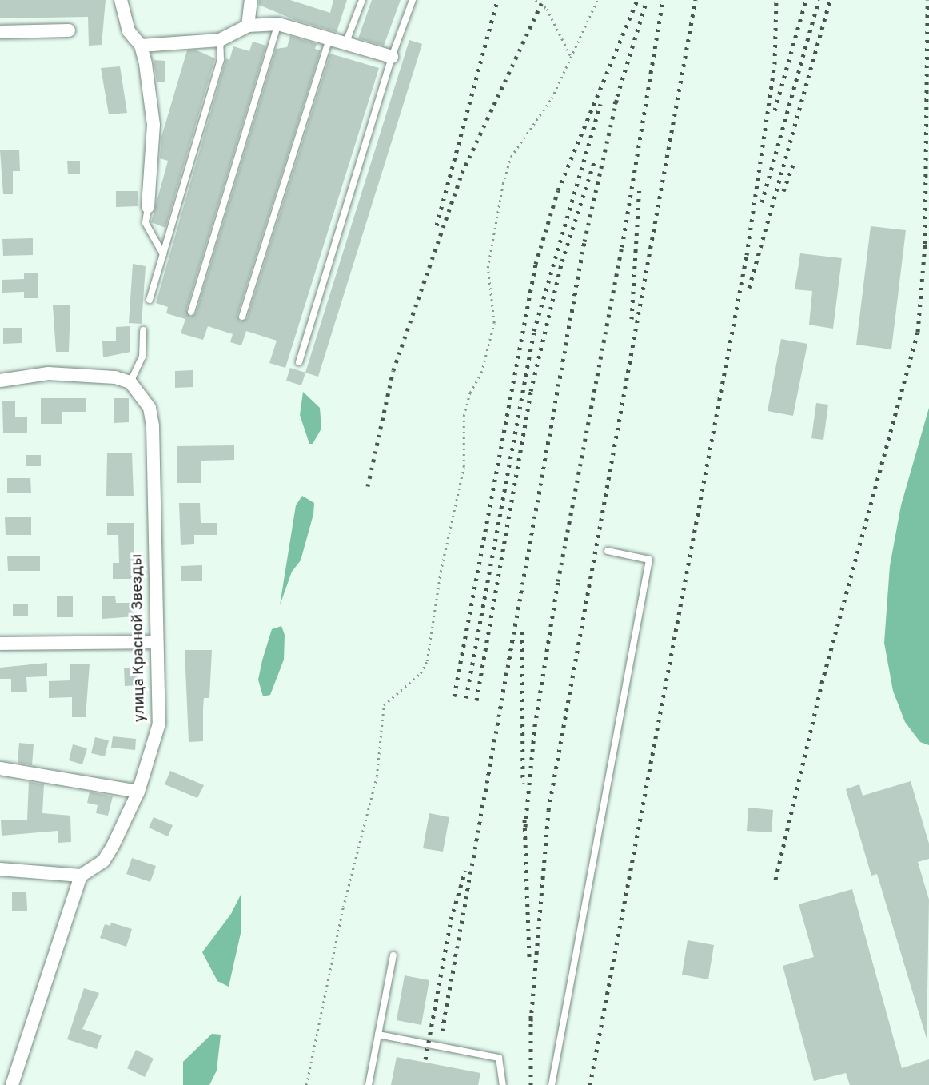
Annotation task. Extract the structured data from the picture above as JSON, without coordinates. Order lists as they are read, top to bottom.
{
  "streets": {
    "street": ["улица Красной Звезды"]
  }
}
